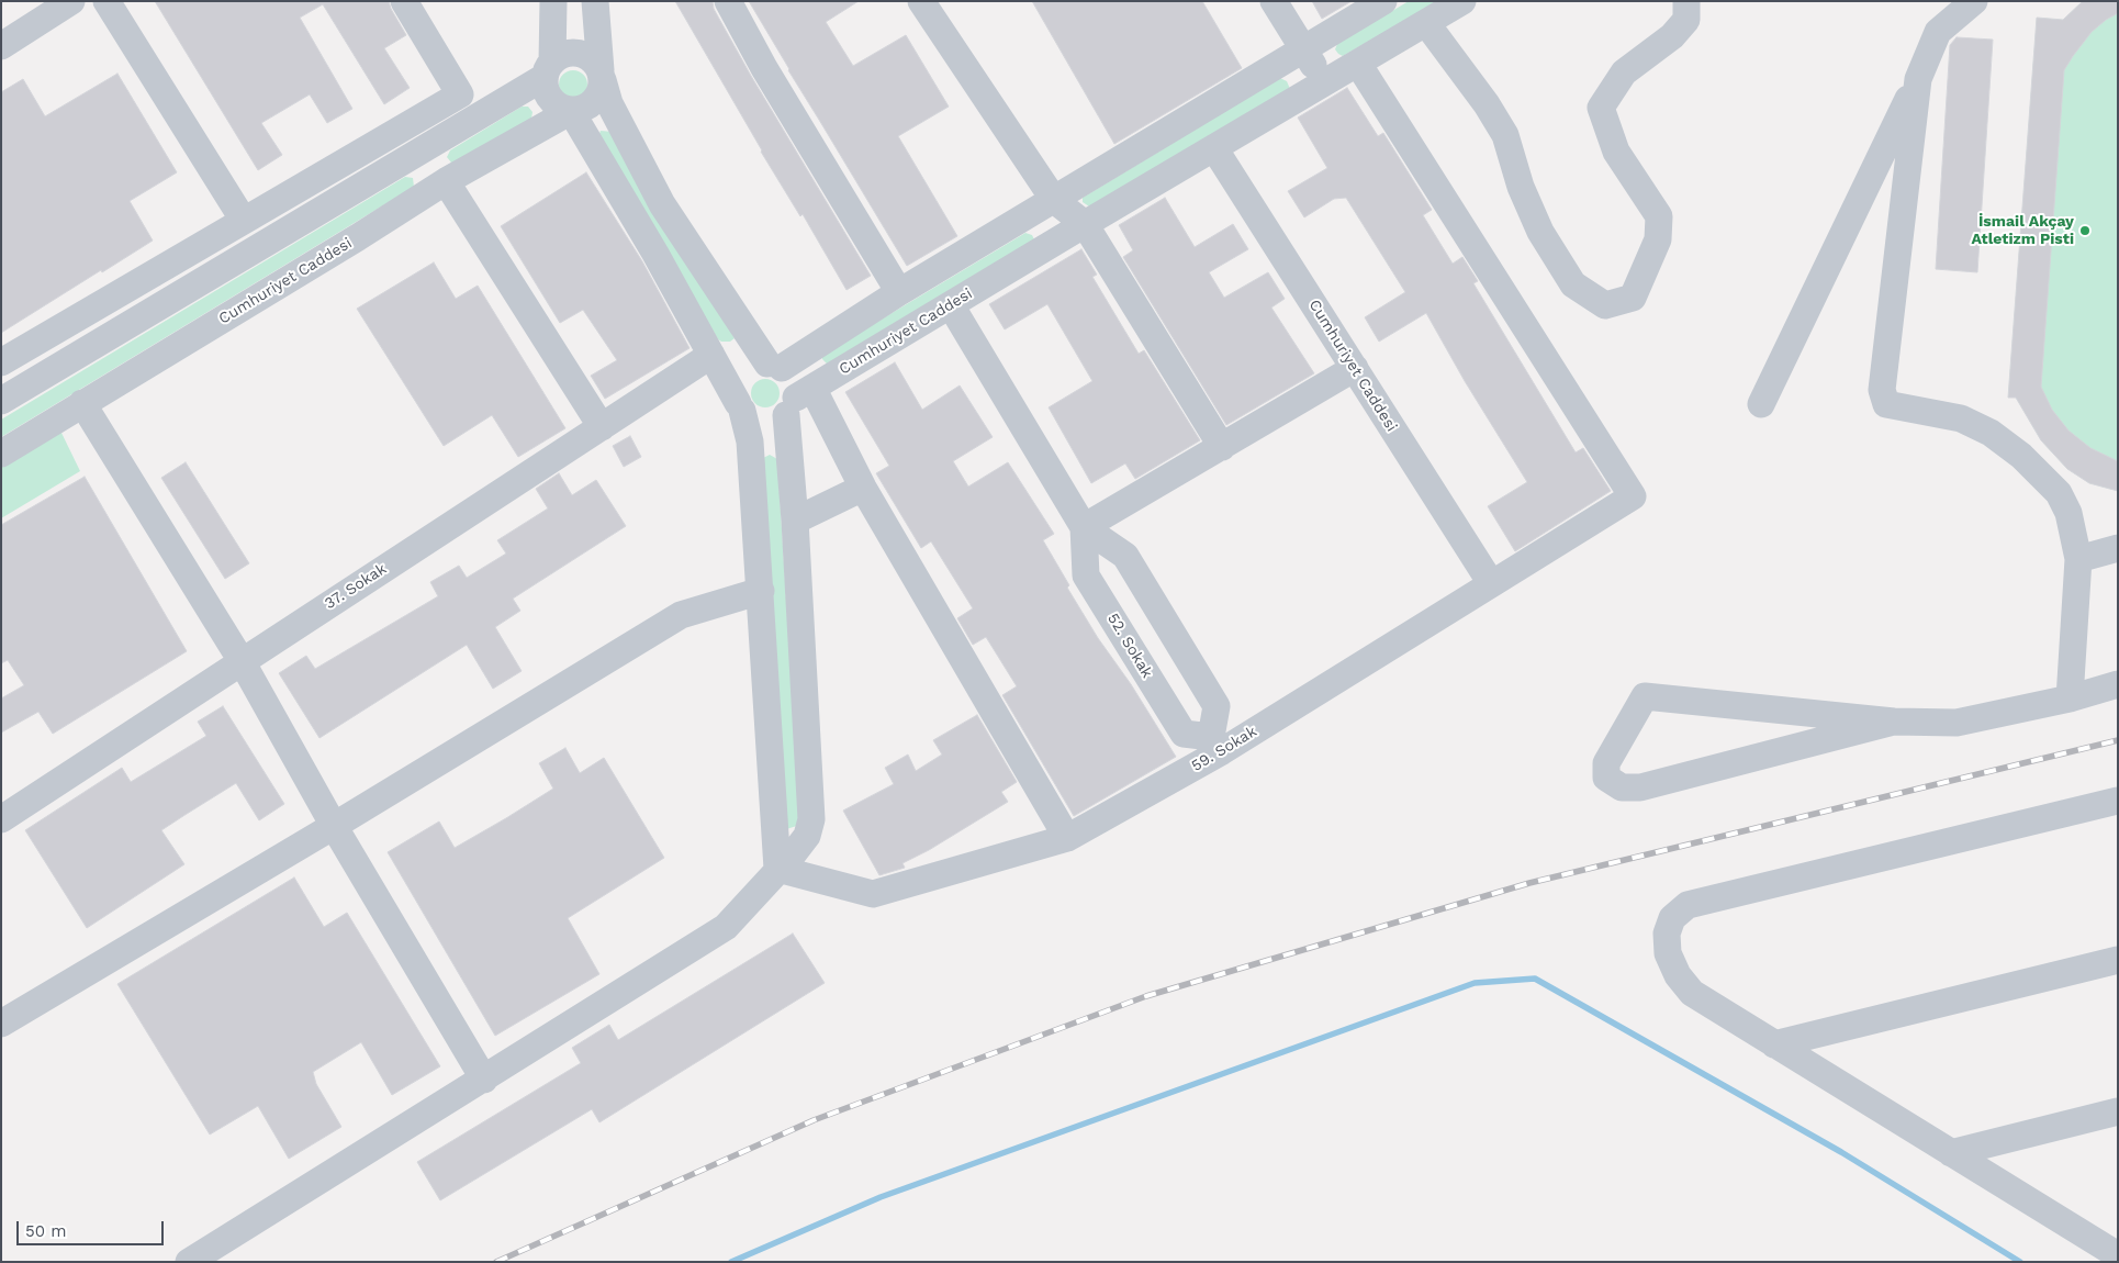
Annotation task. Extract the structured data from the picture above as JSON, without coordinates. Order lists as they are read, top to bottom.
{
  "streets": {
    "street": [
      "Cumhuriyet Caddesi",
      "37. Sokak",
      "52. Sokak",
      "59. Sokak"
    ]
  },
  "crossings": [
    ["Cumhuriyet Caddesi", "52. Sokak"],
    ["Cumhuriyet Caddesi", "59. Sokak"],
    ["52. Sokak", "59. Sokak"]
  ],
  "places": ["İsmail Akçay Atletizm Pisti"],
  "scale_bar": "50 m"
}
